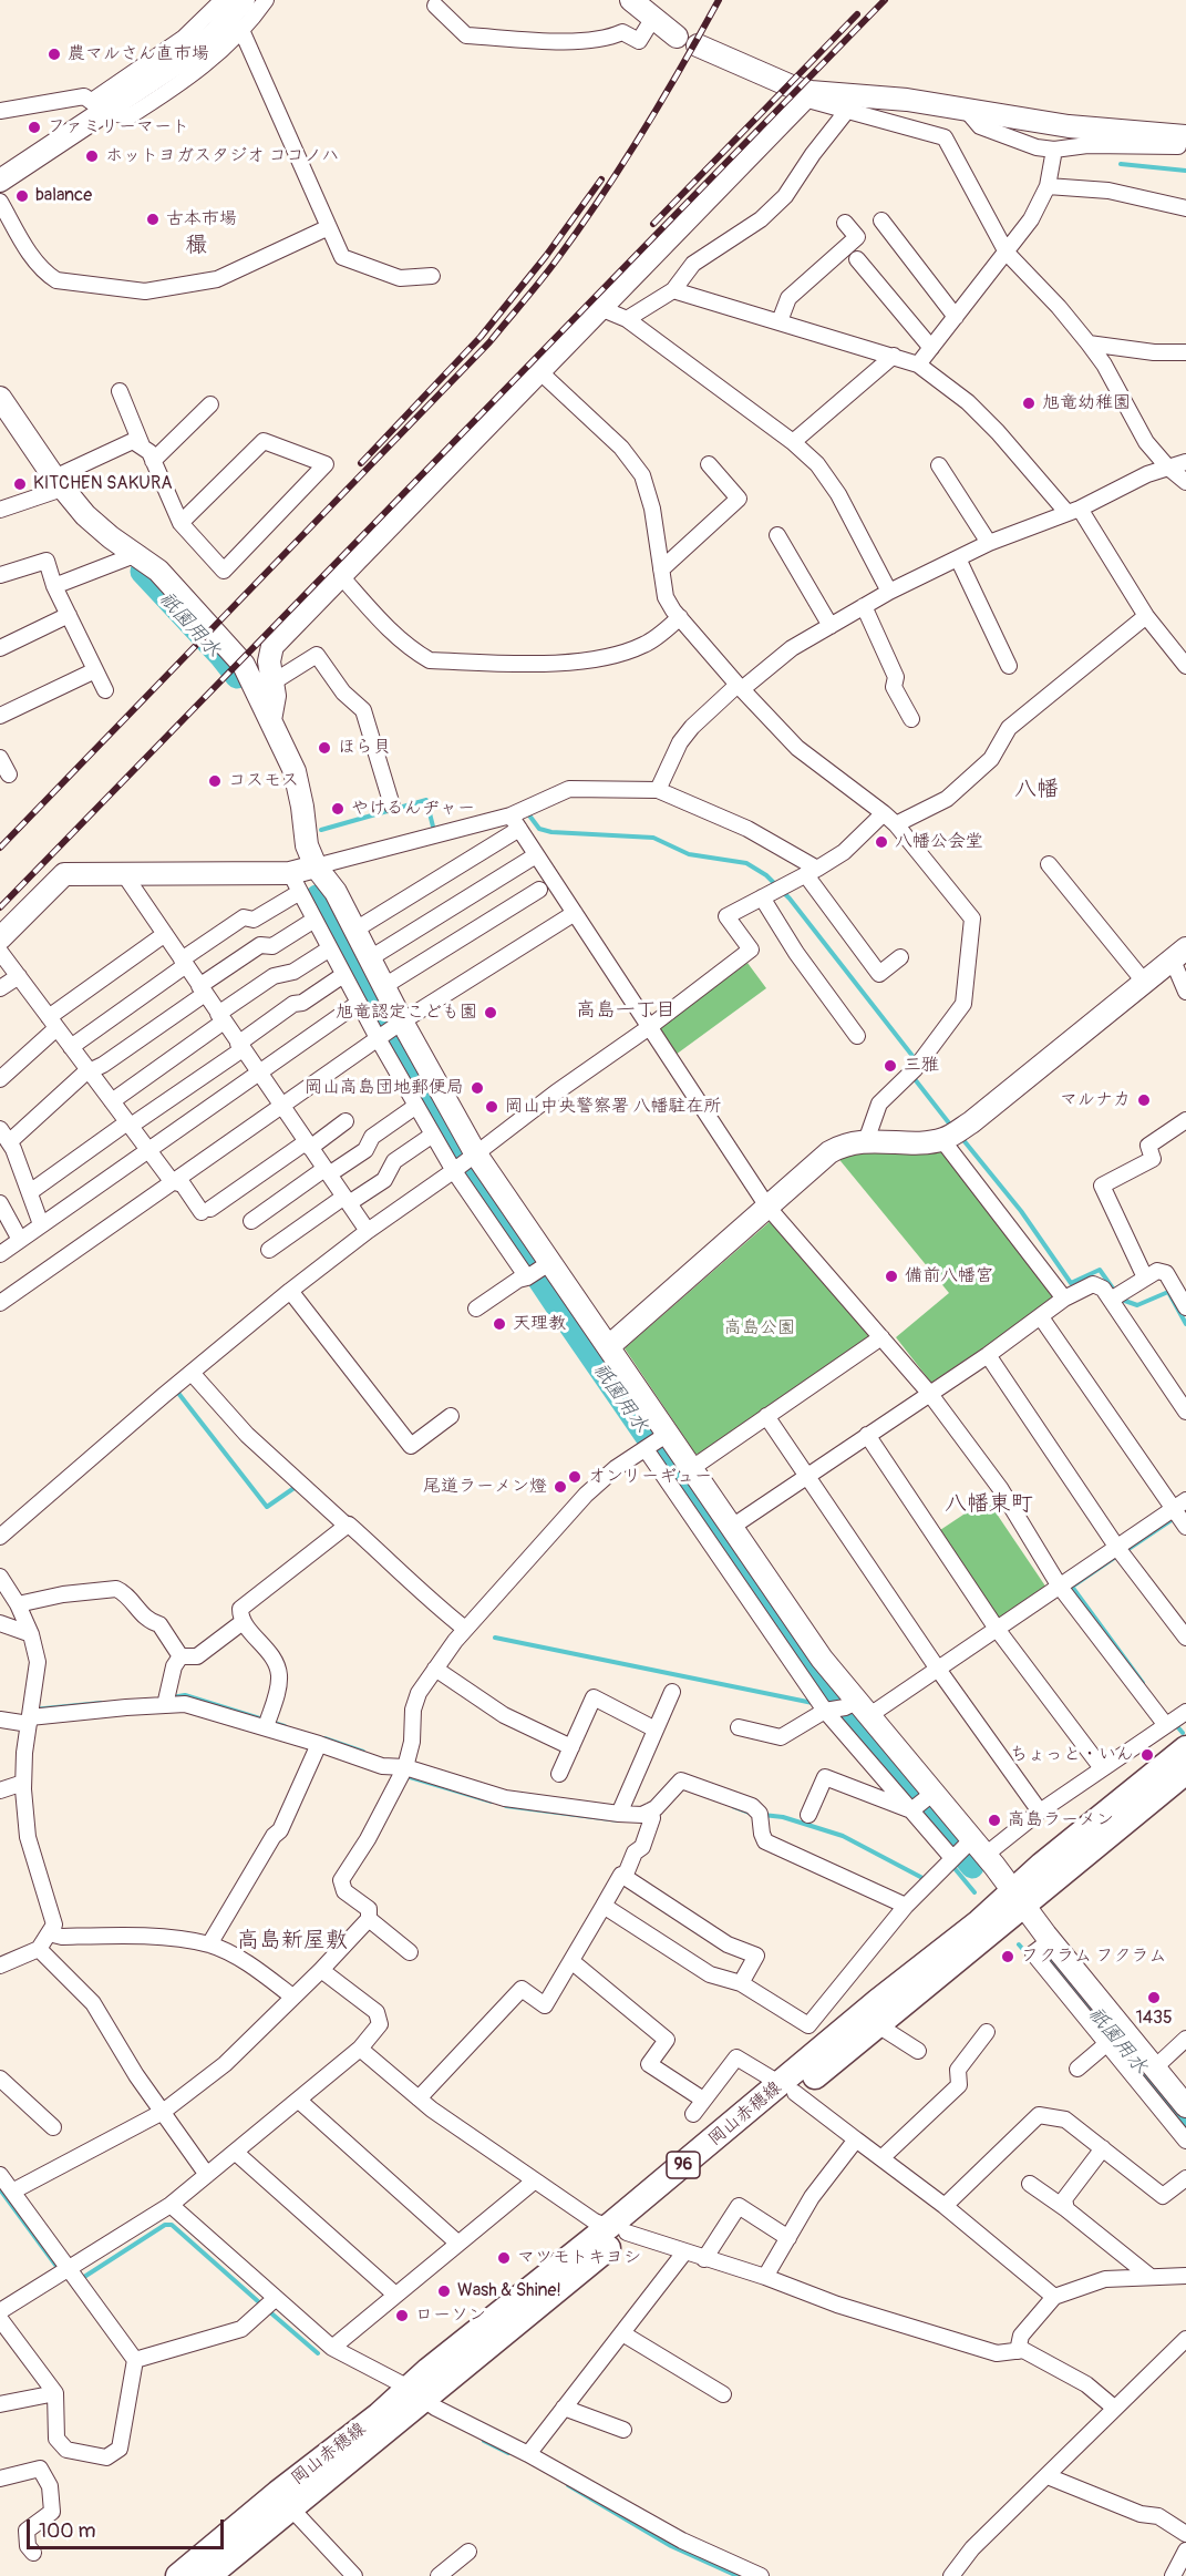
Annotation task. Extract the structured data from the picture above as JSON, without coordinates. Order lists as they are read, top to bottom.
{
  "streets": {
    "main road": ["岡山赤穂線", "96"]
  },
  "districts": [
    "穝",
    "八幡",
    "高島一丁目",
    "八幡東町",
    "高島新屋敷"
  ],
  "water": ["祇園用水"],
  "parks": ["高島公園"],
  "places": [
    "農マルさん直市場",
    "ファミリーマート",
    "ホットヨガスタジオ ココノハ",
    "balance",
    "古本市場",
    "旭竜幼稚園",
    "KITCHEN SAKURA",
    "ほら貝",
    "コスモス",
    "やけるんヂャー",
    "八幡公会堂",
    "旭竜認定こども園",
    "三雅",
    "岡山高島団地郵便局",
    "マルナカ",
    "岡山中央警察署 八幡駐在所",
    "備前八幡宮",
    "天理教",
    "オンリーギュー",
    "尾道ラーメン燈",
    "ちょっと・いん",
    "高島ラーメン",
    "フクラム フクラム",
    "1435",
    "マツモトキヨシ",
    "Wash & Shine!",
    "ローソン"
  ],
  "scale_bar": "100 m"
}
